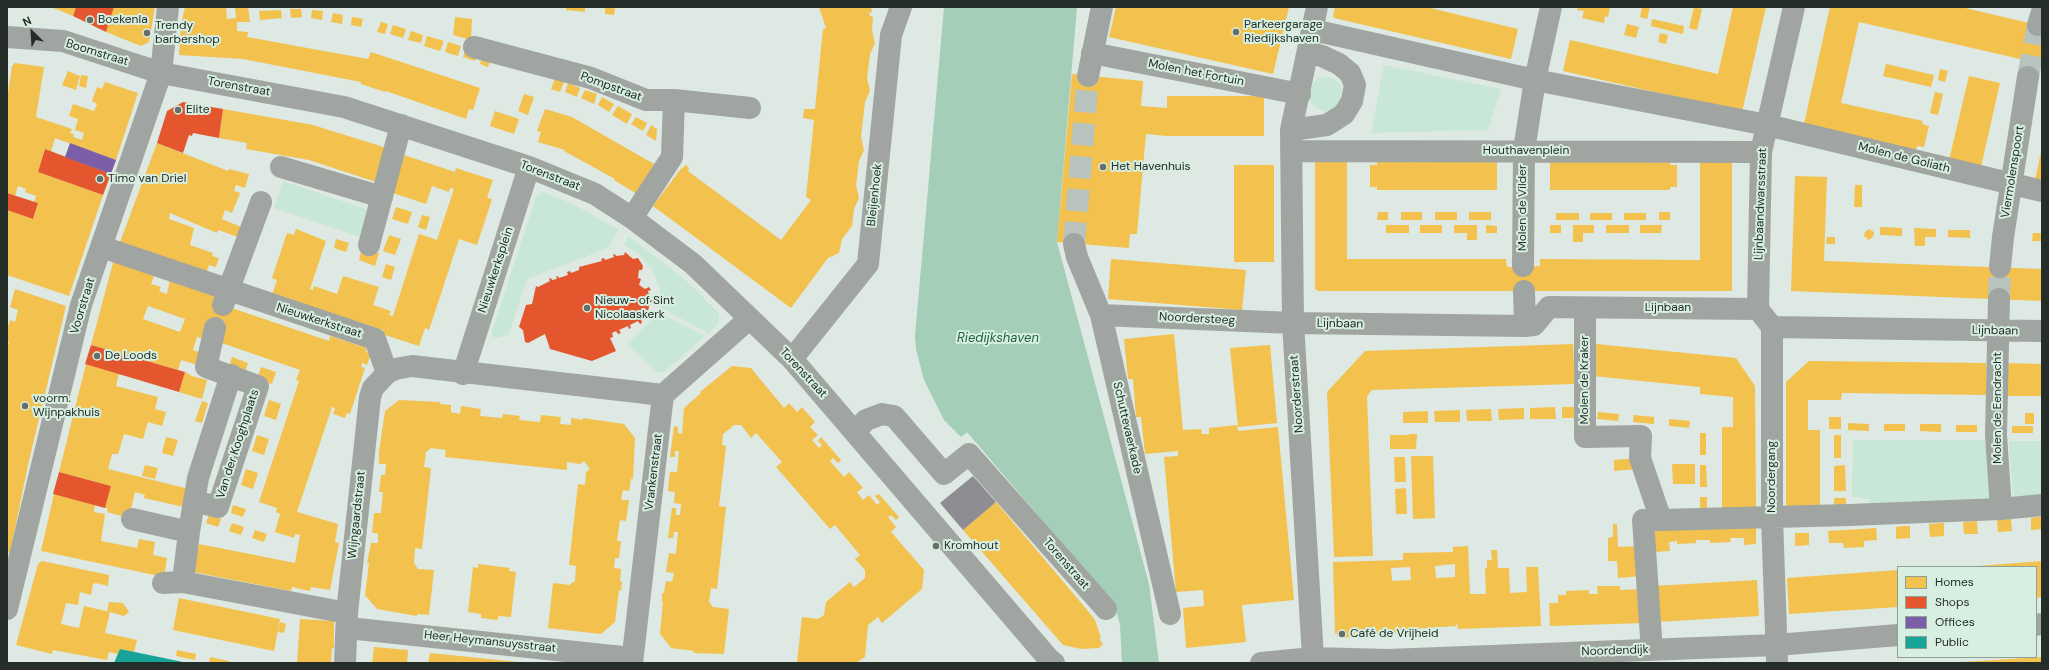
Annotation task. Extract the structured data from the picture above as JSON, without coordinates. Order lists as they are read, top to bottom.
{
  "streets": {
    "street": [
      "Boomstraat",
      "Molen het Fortuin",
      "Torenstraat",
      "Pompstraat",
      "Houthavenplein",
      "Molen de Goliath",
      "Viermolenspoort",
      "Bleijenhoek",
      "Lijnbaandwarsstraat",
      "Molen de Vilder",
      "Nieuwkerksplein",
      "Voorstraat",
      "Lijnbaan",
      "Noordersteeg",
      "Nieuwkerkstraat",
      "Molen de Kraker",
      "Noorderstraat",
      "Molen de Eendracht",
      "Schuttevaerkade",
      "Van der Kooghplaats",
      "Vrankenstraat",
      "Noordergang",
      "Wijngaardstraat",
      "Heer Heymansuysstraat",
      "Noordendijk"
    ]
  },
  "crossings": [
    ["Boomstraat", "Torenstraat"],
    ["Boomstraat", "Voorstraat"],
    ["Molen het Fortuin", "Noorderstraat"],
    ["Torenstraat", "Bleijenhoek"],
    ["Torenstraat", "Nieuwkerksplein"],
    ["Torenstraat", "Voorstraat"],
    ["Houthavenplein", "Lijnbaandwarsstraat"],
    ["Houthavenplein", "Molen de Vilder"],
    ["Houthavenplein", "Noorderstraat"],
    ["Molen de Goliath", "Viermolenspoort"],
    ["Molen de Goliath", "Lijnbaandwarsstraat"],
    ["Lijnbaandwarsstraat", "Lijnbaan"],
    ["Voorstraat", "Nieuwkerkstraat"],
    ["Lijnbaan", "Noordersteeg"],
    ["Lijnbaan", "Molen de Kraker"],
    ["Lijnbaan", "Noorderstraat"],
    ["Lijnbaan", "Molen de Eendracht"],
    ["Lijnbaan", "Noordergang"],
    ["Noordersteeg", "Noorderstraat"],
    ["Noordersteeg", "Schuttevaerkade"],
    ["Nieuwkerkstraat", "Wijngaardstraat"],
    ["Noorderstraat", "Noordendijk"],
    ["Vrankenstraat", "Heer Heymansuysstraat"],
    ["Noordergang", "Noordendijk"],
    ["Wijngaardstraat", "Heer Heymansuysstraat"]
  ],
  "water": ["Riedijkshaven"],
  "places": [
    "Boekenla",
    "Parkeergarage Riedijkshaven",
    "Trendy barbershop",
    "Elite",
    "Het Havenhuis",
    "Timo van Driel",
    "Nieuw- of Sint Nicolaaskerk",
    "De Loods",
    "voorm. Wijnpakhuis",
    "Kromhout",
    "Café de Vrijheid"
  ],
  "legend": [
    "Homes",
    "Shops",
    "Offices",
    "Public"
  ],
  "north": "top left"
}
